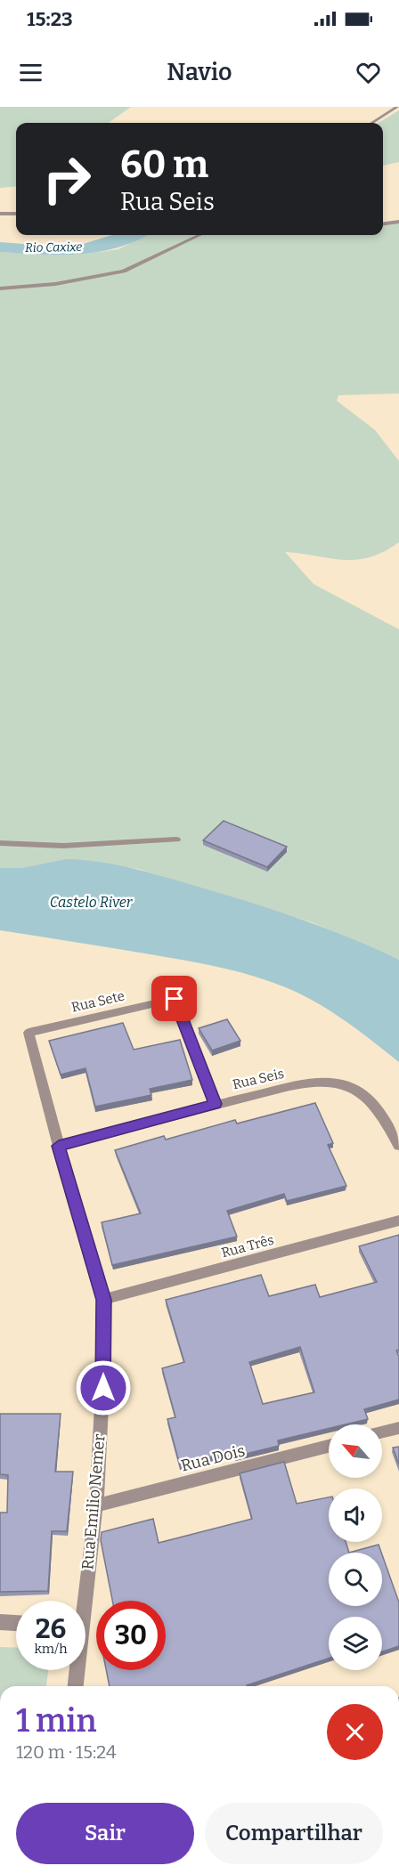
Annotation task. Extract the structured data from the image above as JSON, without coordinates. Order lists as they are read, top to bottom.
{
  "streets": {
    "street": [
      "Rua Sete",
      "Rua Seis",
      "Rua Três",
      "Rua Dois",
      "Rua Emilio Nemer"
    ]
  },
  "crossings": [
    ["Rua Sete", "Rua Seis"],
    ["Rua Sete", "Rua Emilio Nemer"],
    ["Rua Seis", "Rua Emilio Nemer"],
    ["Rua Três", "Rua Emilio Nemer"],
    ["Rua Dois", "Rua Emilio Nemer"]
  ],
  "water": ["Rio Caxixe", "Castelo River"],
  "north": "top left",
  "page": {
    "status": "15:23",
    "header": "Navio",
    "turn": ["60 m", "Rua Seis"],
    "speed": "26 km/h",
    "limit": "30",
    "heading": ["1 min", "120 m · 15:24"],
    "buttons": ["Sair", "Compartilhar"]
  }
}
